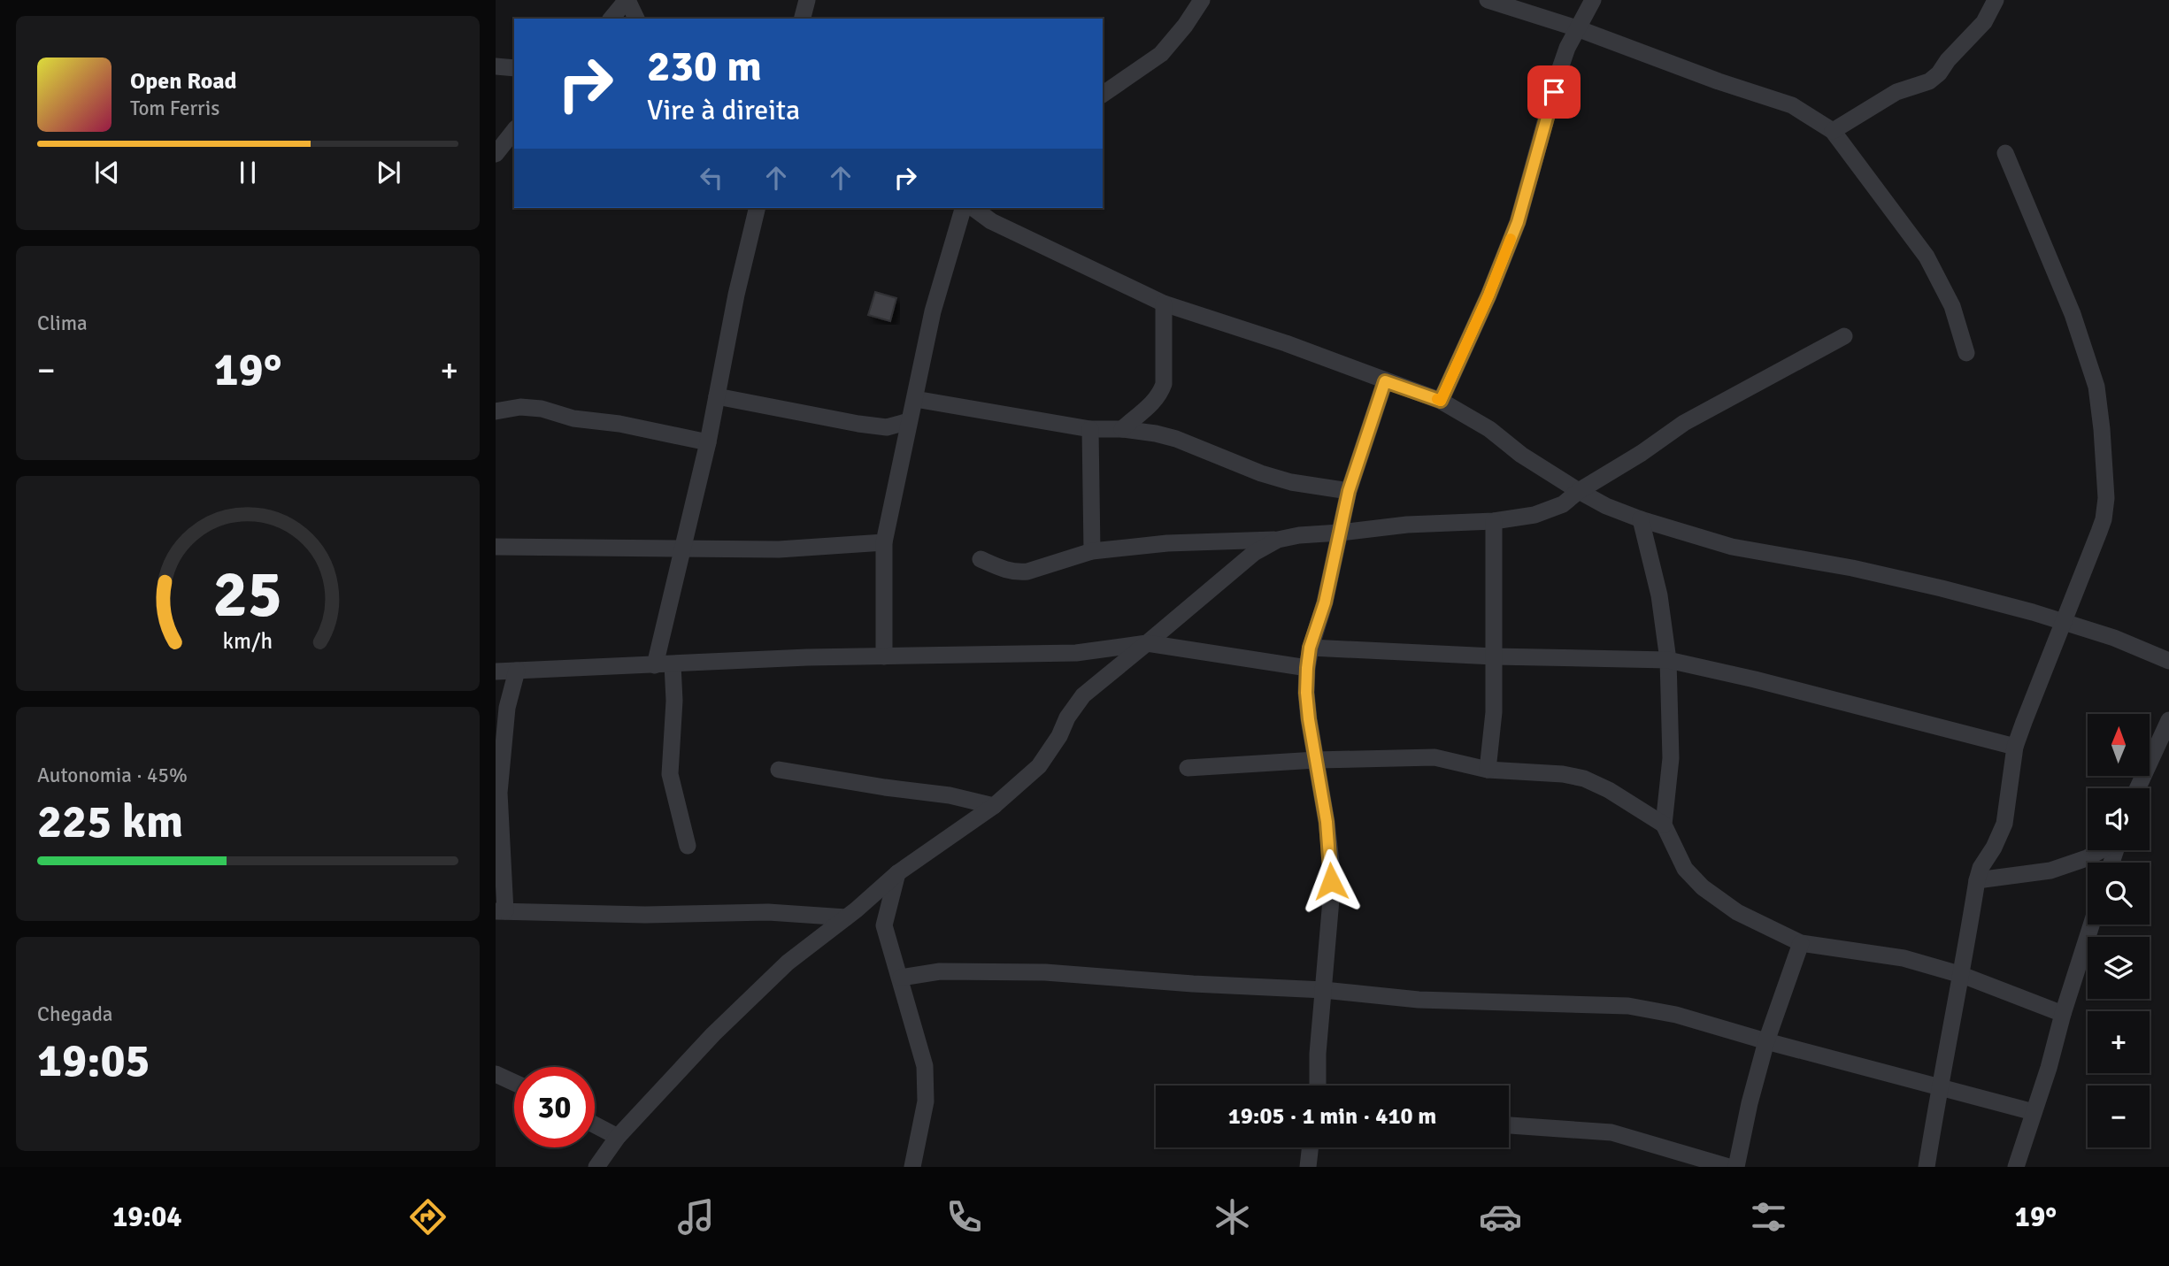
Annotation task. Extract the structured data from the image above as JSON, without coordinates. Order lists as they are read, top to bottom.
{
  "north": "top",
  "page": {
    "turn": ["230 m", "Vire à direita"],
    "song": ["Open Road", "Tom Ferris"],
    "tile": [
      "Clima",
      ["Autonomia · 45%", "225 km"],
      ["Chegada", "19:05"]
    ],
    "heat": ["−", "19°", "+"],
    "map_buttons": ["+", "−"],
    "limit": "30",
    "trip": "19:05 · 1 min · 410 m",
    "tabs": ["19:04", "19°"],
    "gauge": ["25", "km/h"]
  }
}
